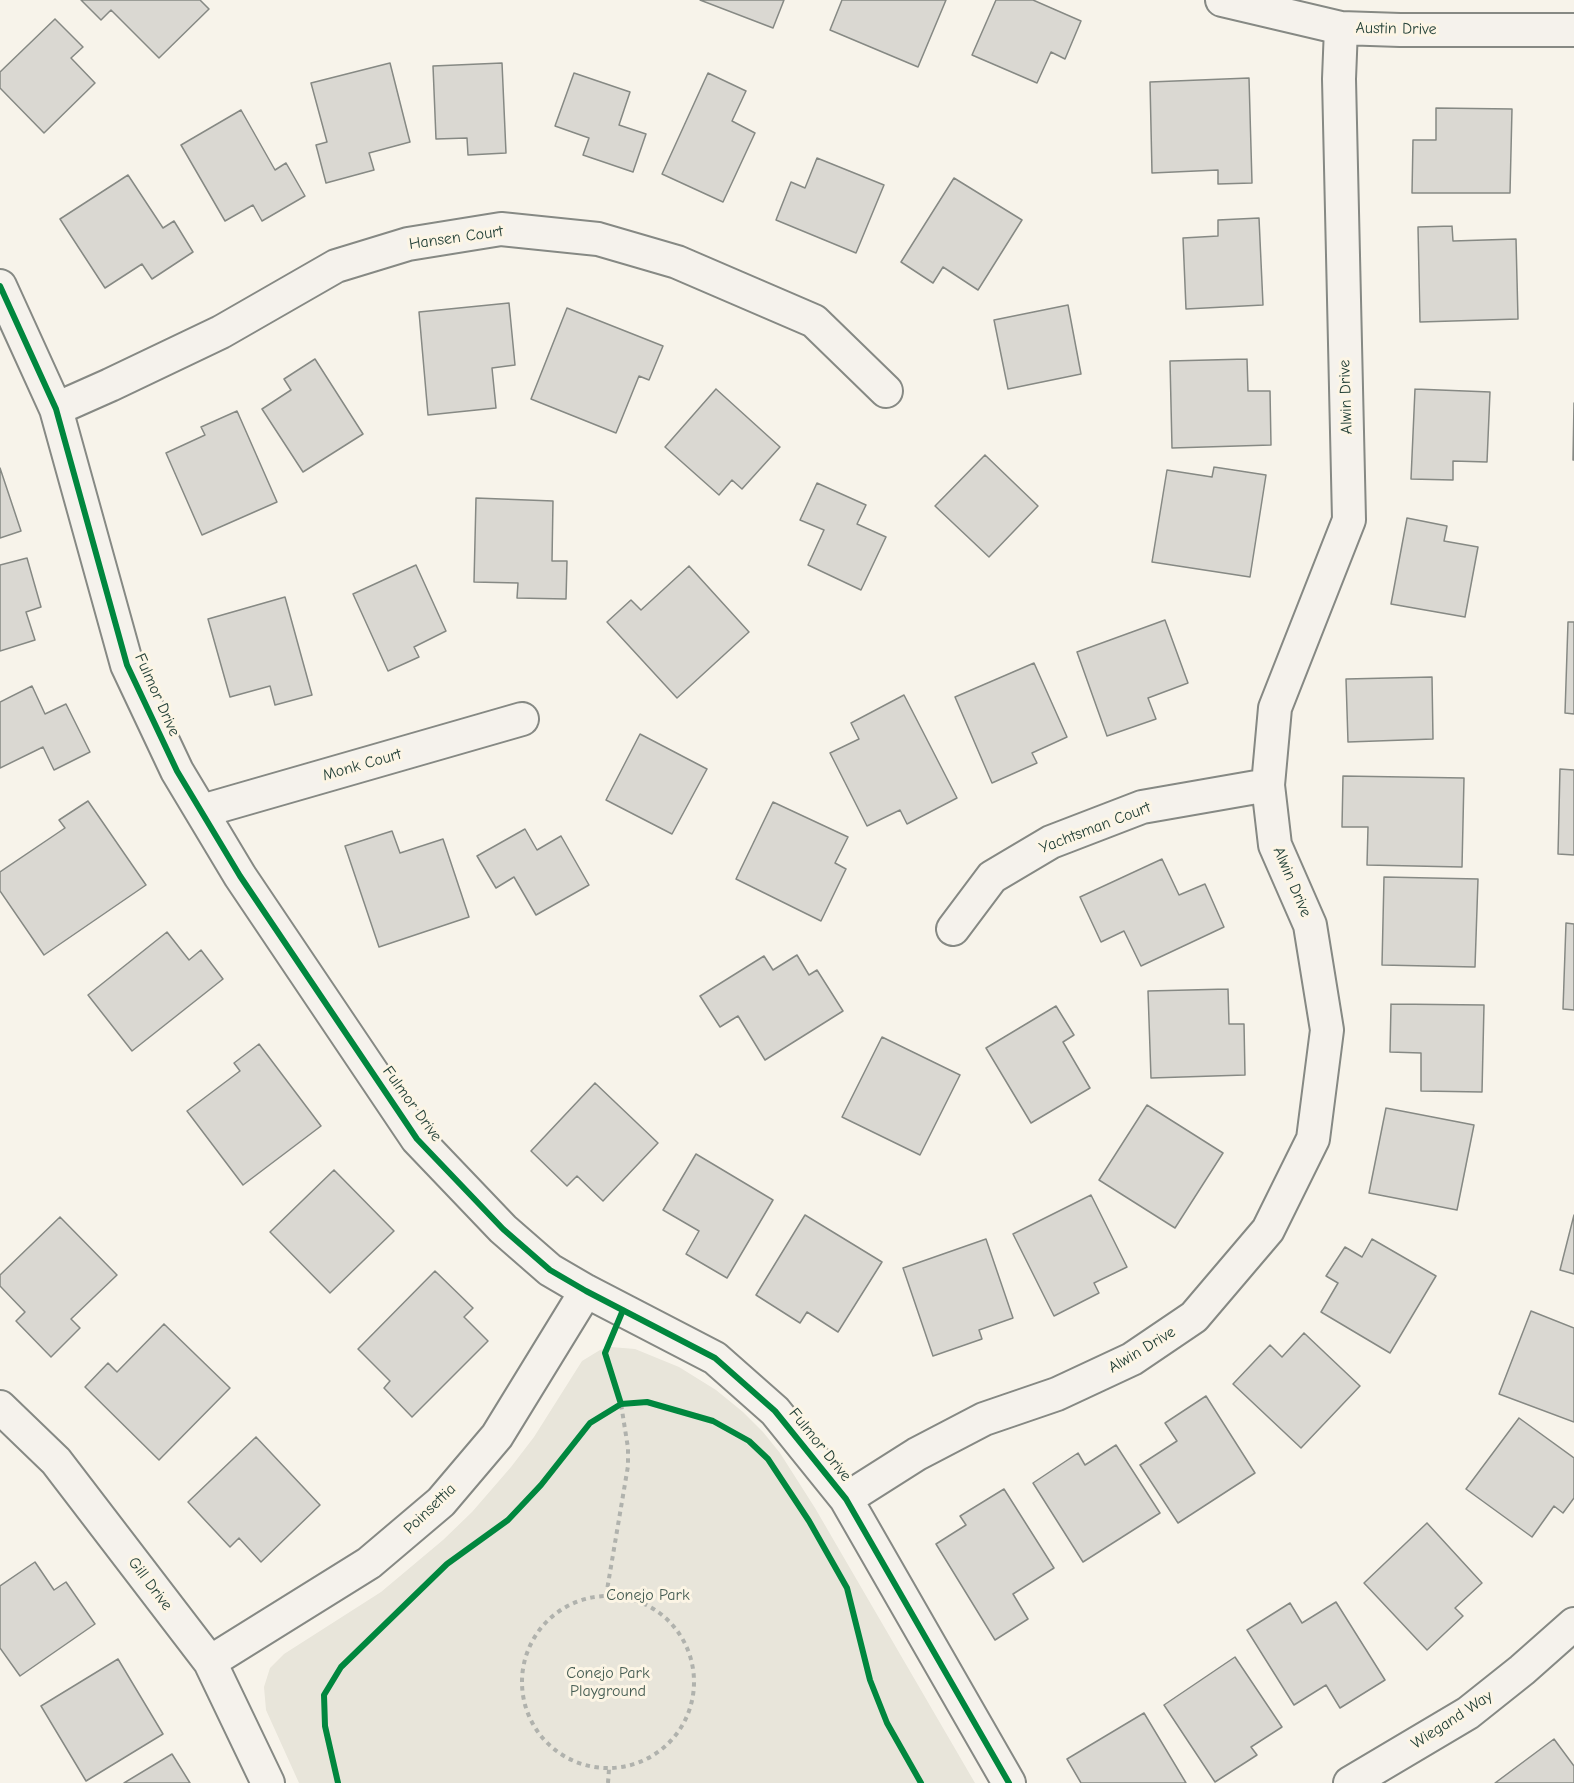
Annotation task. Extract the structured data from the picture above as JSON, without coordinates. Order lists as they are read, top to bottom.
{
  "streets": {
    "street": [
      "Austin Drive",
      "Hansen Court",
      "Alwin Drive",
      "Fulmor Drive",
      "Monk Court",
      "Yachtsman Court",
      "Poinsettia",
      "Gill Drive",
      "Wiegand Way"
    ]
  },
  "crossings": [
    ["Austin Drive", "Alwin Drive"],
    ["Hansen Court", "Fulmor Drive"],
    ["Alwin Drive", "Fulmor Drive"],
    ["Alwin Drive", "Yachtsman Court"],
    ["Fulmor Drive", "Monk Court"],
    ["Fulmor Drive", "Poinsettia"],
    ["Poinsettia", "Gill Drive"]
  ],
  "parks": ["Conejo Park", "Conejo Park Playground"]
}
